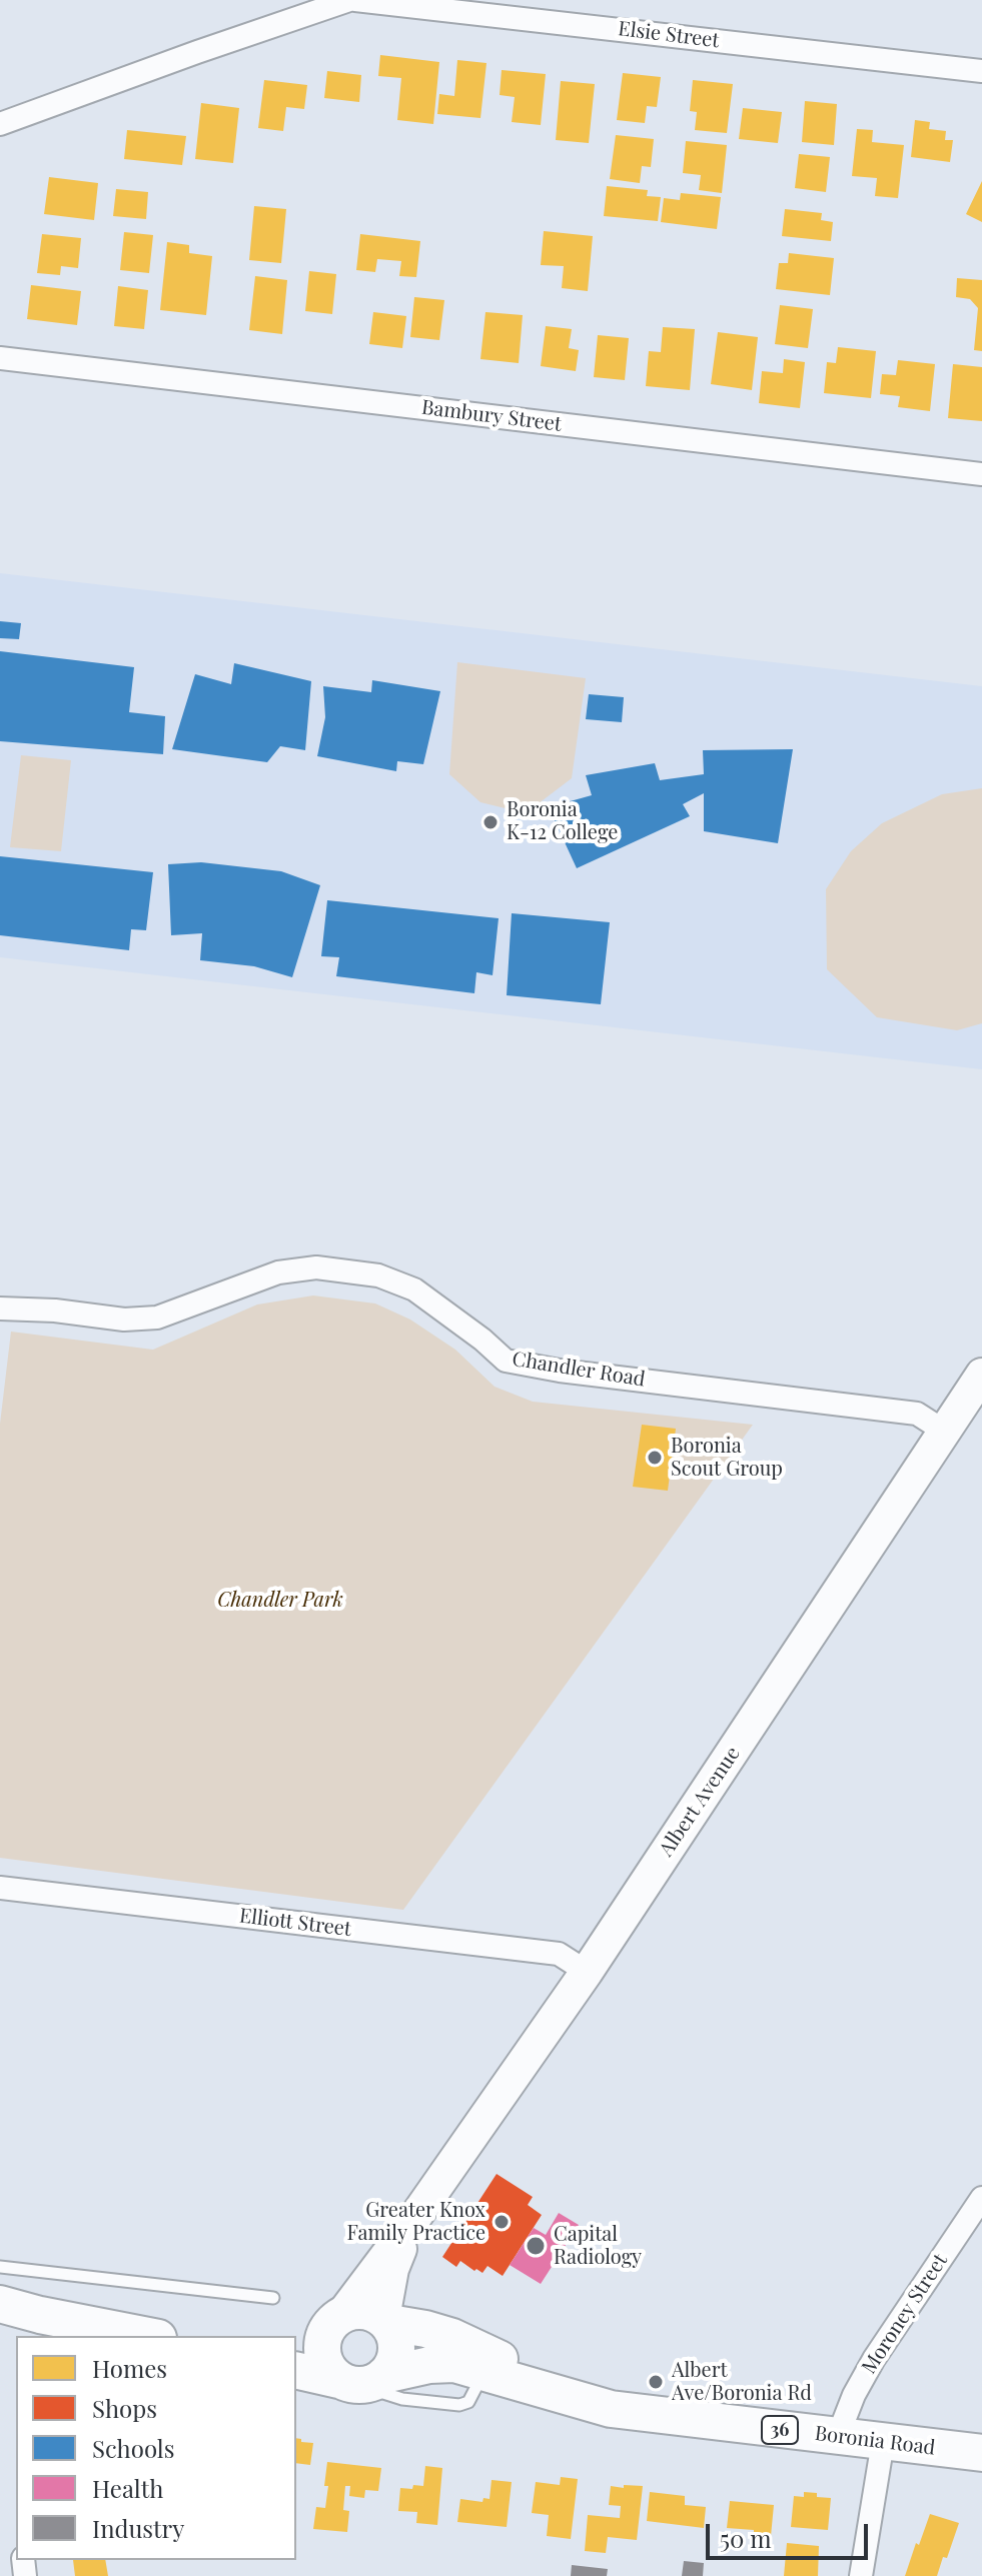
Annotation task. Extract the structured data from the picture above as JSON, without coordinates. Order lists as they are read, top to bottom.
{
  "streets": {
    "main road": ["Albert Avenue", "36", "Boronia Road"],
    "street": [
      "Elsie Street",
      "Bambury Street",
      "Chandler Road",
      "Elliott Street",
      "Moroney Street"
    ]
  },
  "crossings": [
    ["Chandler Road", "Albert Avenue"],
    ["Albert Avenue", "Elliott Street"],
    ["Albert Avenue", "36"],
    ["Albert Avenue", "Boronia Road"],
    ["Moroney Street", "Boronia Road"],
    ["36", "Boronia Road"]
  ],
  "parks": ["Chandler Park"],
  "places": [
    "Boronia K-12 College",
    "Boronia Scout Group",
    "Greater Knox Family Practice",
    "Capital Radiology",
    "Albert Ave/Boronia Rd"
  ],
  "legend": [
    "Homes",
    "Shops",
    "Schools",
    "Health",
    "Industry"
  ],
  "scale_bar": "50 m"
}
